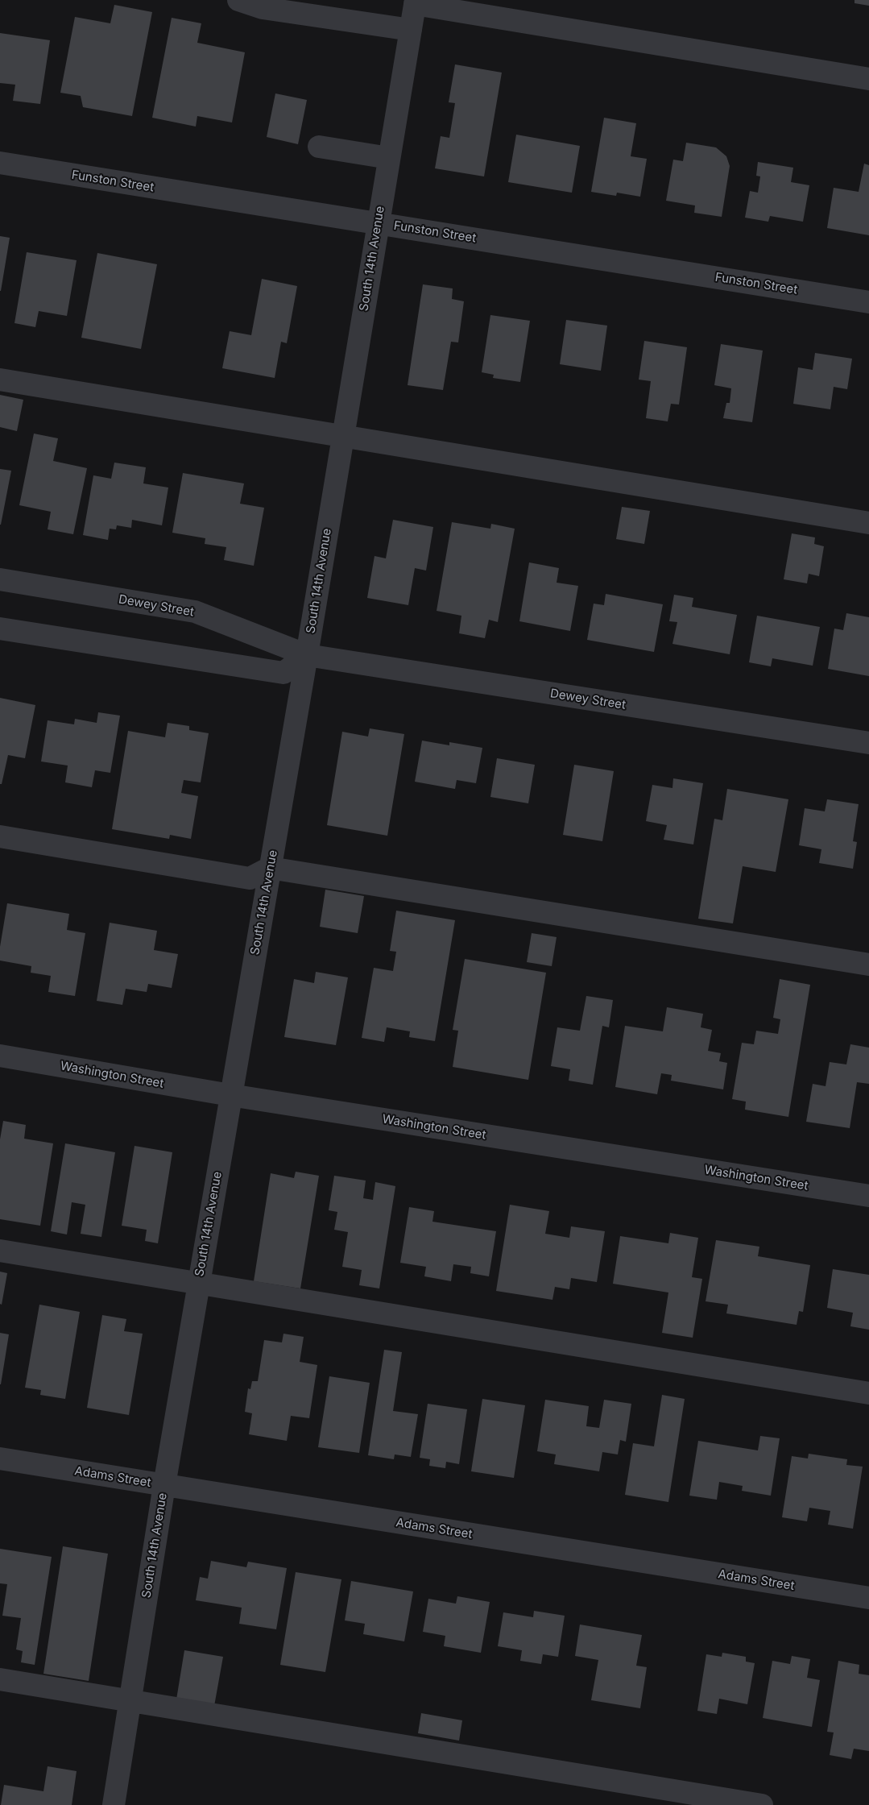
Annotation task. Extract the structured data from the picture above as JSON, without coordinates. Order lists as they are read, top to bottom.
{
  "streets": {
    "street": [
      "Funston Street",
      "South 14th Avenue",
      "Dewey Street",
      "Washington Street",
      "Adams Street"
    ]
  },
  "crossings": [
    ["Funston Street", "South 14th Avenue"],
    ["South 14th Avenue", "Dewey Street"],
    ["South 14th Avenue", "Washington Street"],
    ["South 14th Avenue", "Adams Street"]
  ]
}
